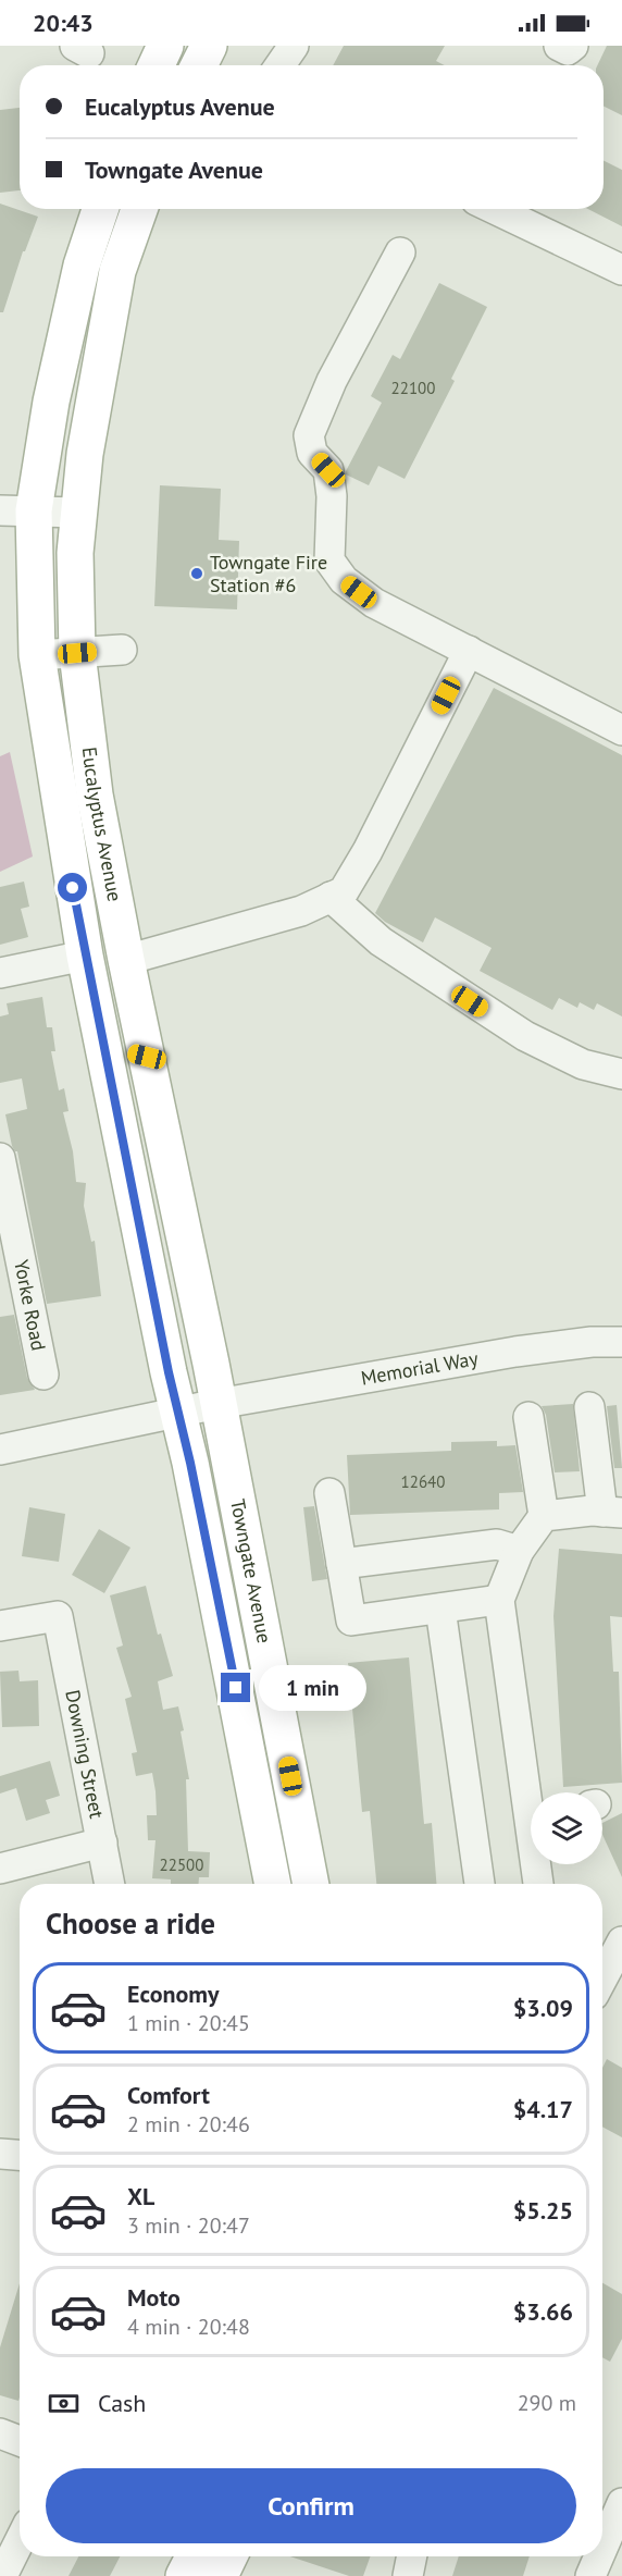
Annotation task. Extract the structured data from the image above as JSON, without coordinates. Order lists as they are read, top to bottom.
{
  "streets": {
    "main road": ["Eucalyptus Avenue", "Towngate Avenue"],
    "street": ["Yorke Road", "Memorial Way", "Downing Street"]
  },
  "crossings": [
    ["Eucalyptus Avenue", "Memorial Way"],
    ["Eucalyptus Avenue", "Towngate Avenue"],
    ["Memorial Way", "Towngate Avenue"]
  ],
  "places": ["Towngate Fire Station #6"],
  "house_numbers": ["22100", "12640", "22500"],
  "page": {
    "status": "20:43",
    "banner": ["Eucalyptus Avenue", "Towngate Avenue"],
    "bubble": "1 min",
    "heading": "Choose a ride",
    "list": [
      {
        "name": "Economy",
        "note": "1 min · 20:45",
        "value": "$3.09"
      },
      {
        "name": "Comfort",
        "note": "2 min · 20:46",
        "value": "$4.17"
      },
      {
        "name": "XL",
        "note": "3 min · 20:47",
        "value": "$5.25"
      },
      {
        "name": "Moto",
        "note": "4 min · 20:48",
        "value": "$3.66"
      }
    ],
    "pay": ["Cash", "290 m"],
    "buttons": "Confirm"
  }
}
